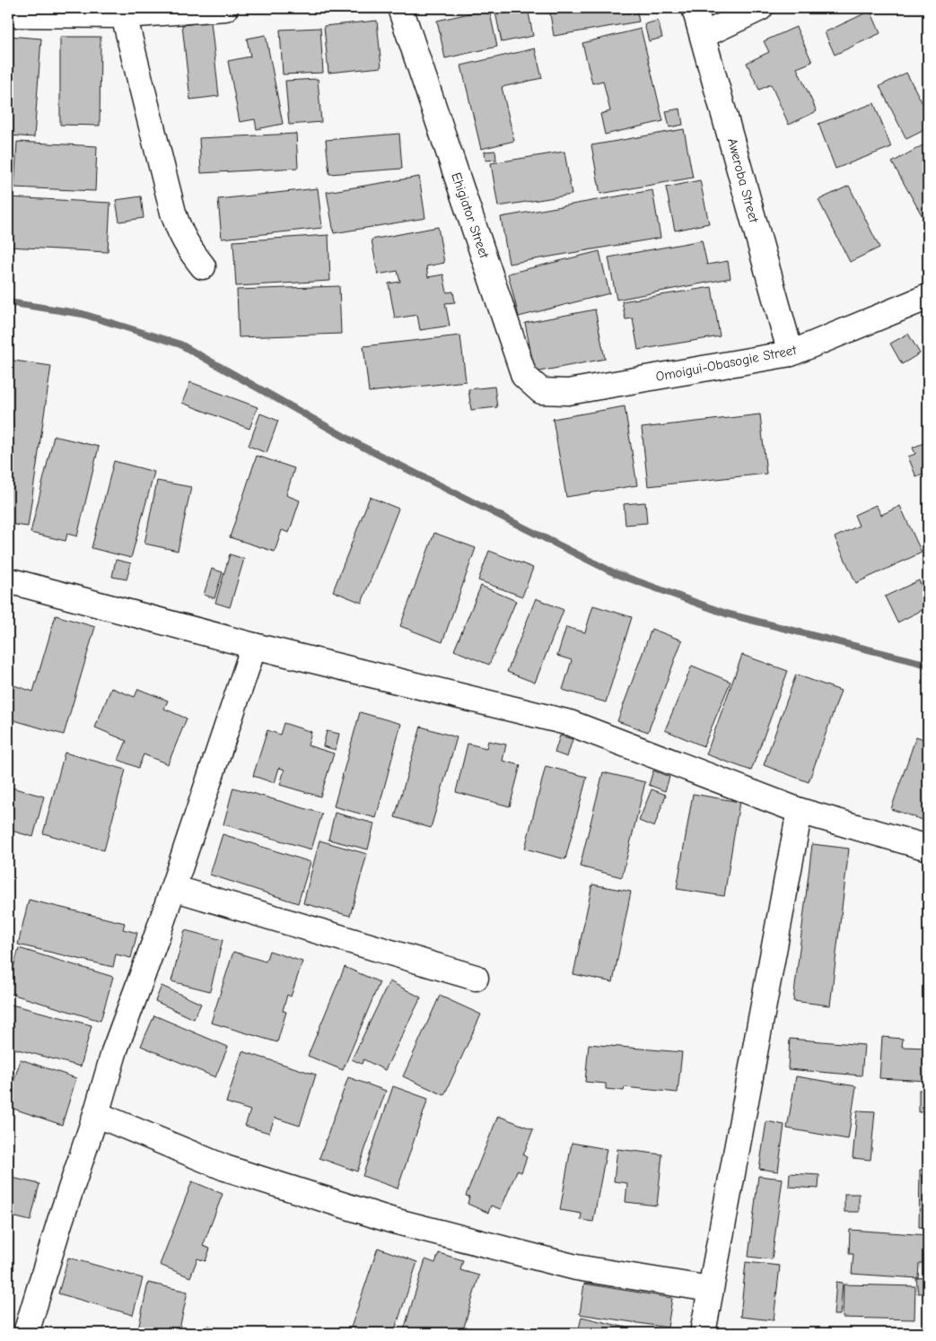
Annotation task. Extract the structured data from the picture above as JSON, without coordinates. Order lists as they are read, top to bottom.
{
  "streets": {
    "street": ["Aweroba Street", "Ehigiator Street", "Omoigui-Obasogie Street"]
  },
  "crossings": [
    ["Aweroba Street", "Omoigui-Obasogie Street"],
    ["Ehigiator Street", "Omoigui-Obasogie Street"]
  ]
}
